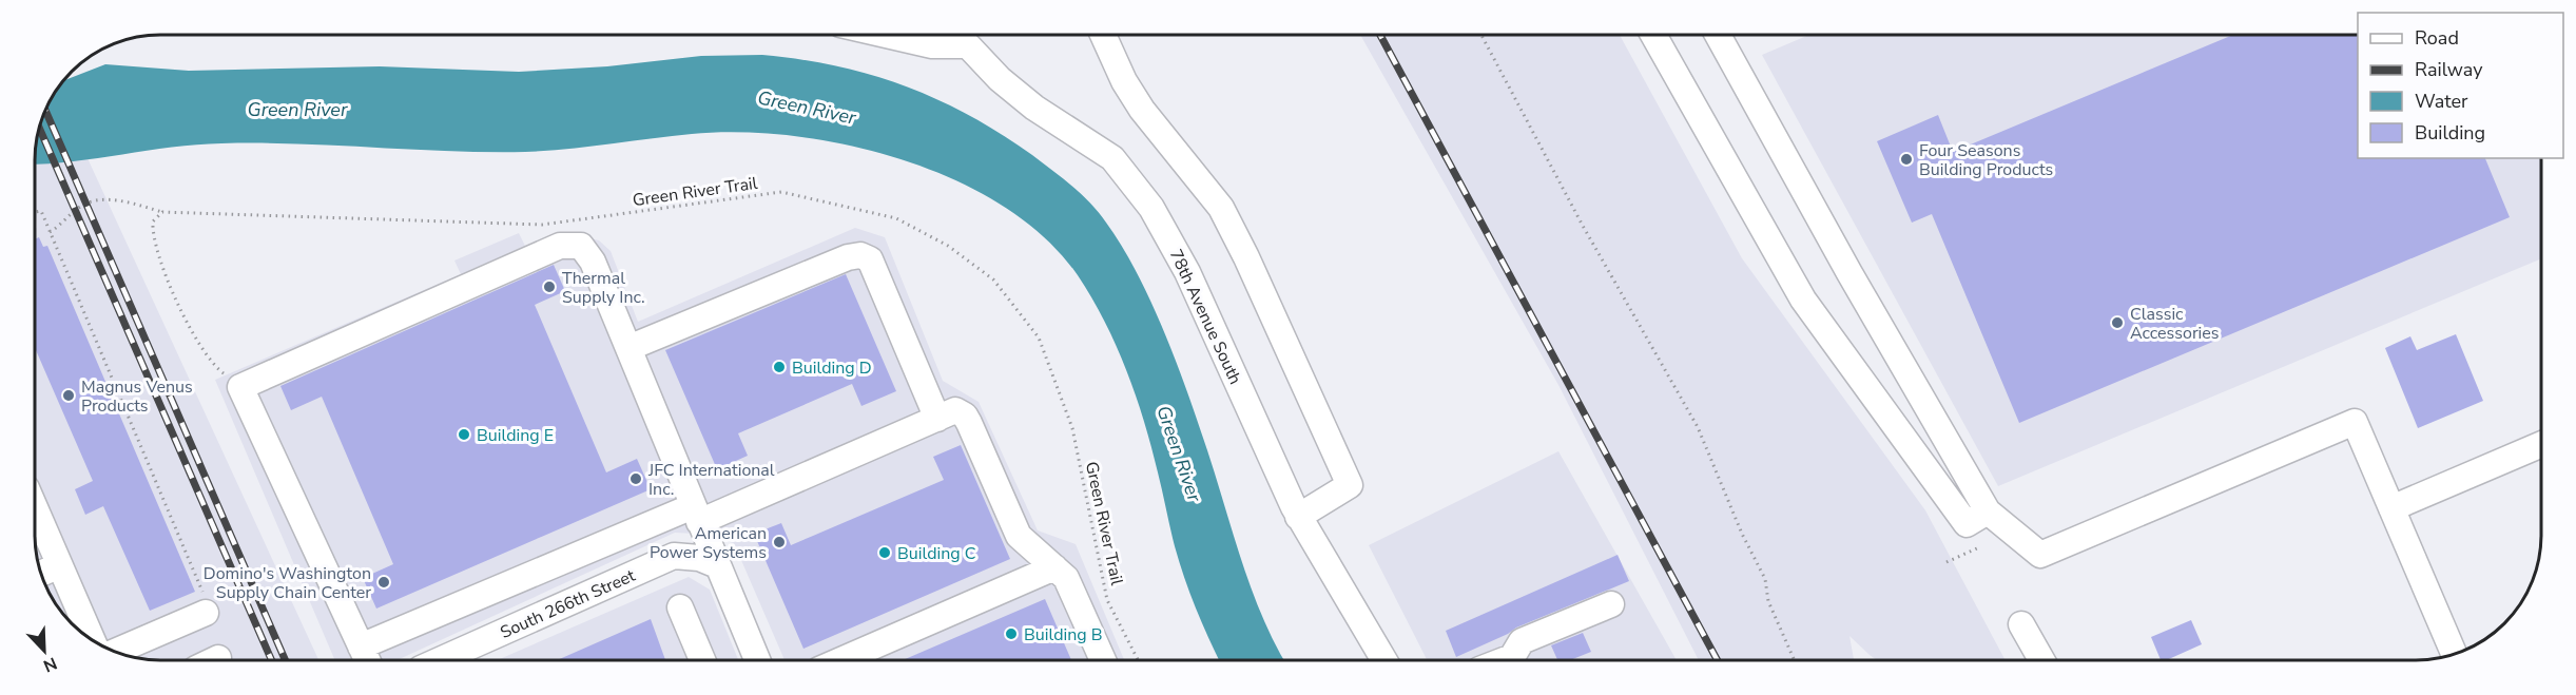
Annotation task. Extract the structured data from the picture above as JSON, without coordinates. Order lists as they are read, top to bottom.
{
  "streets": {
    "street": ["78th Avenue South", "South 266th Street"],
    "path": ["Green River Trail"]
  },
  "water": ["Green River"],
  "places": [
    "Four Seasons Building Products",
    "Thermal Supply Inc.",
    "Classic Accessories",
    "Building D",
    "Magnus Venus Products",
    "Building E",
    "JFC International Inc.",
    "American Power Systems",
    "Building C",
    "Domino's Washington Supply Chain Center",
    "Building B"
  ],
  "legend": [
    "Road",
    "Railway",
    "Water",
    "Building"
  ],
  "north": "bottom right"
}
